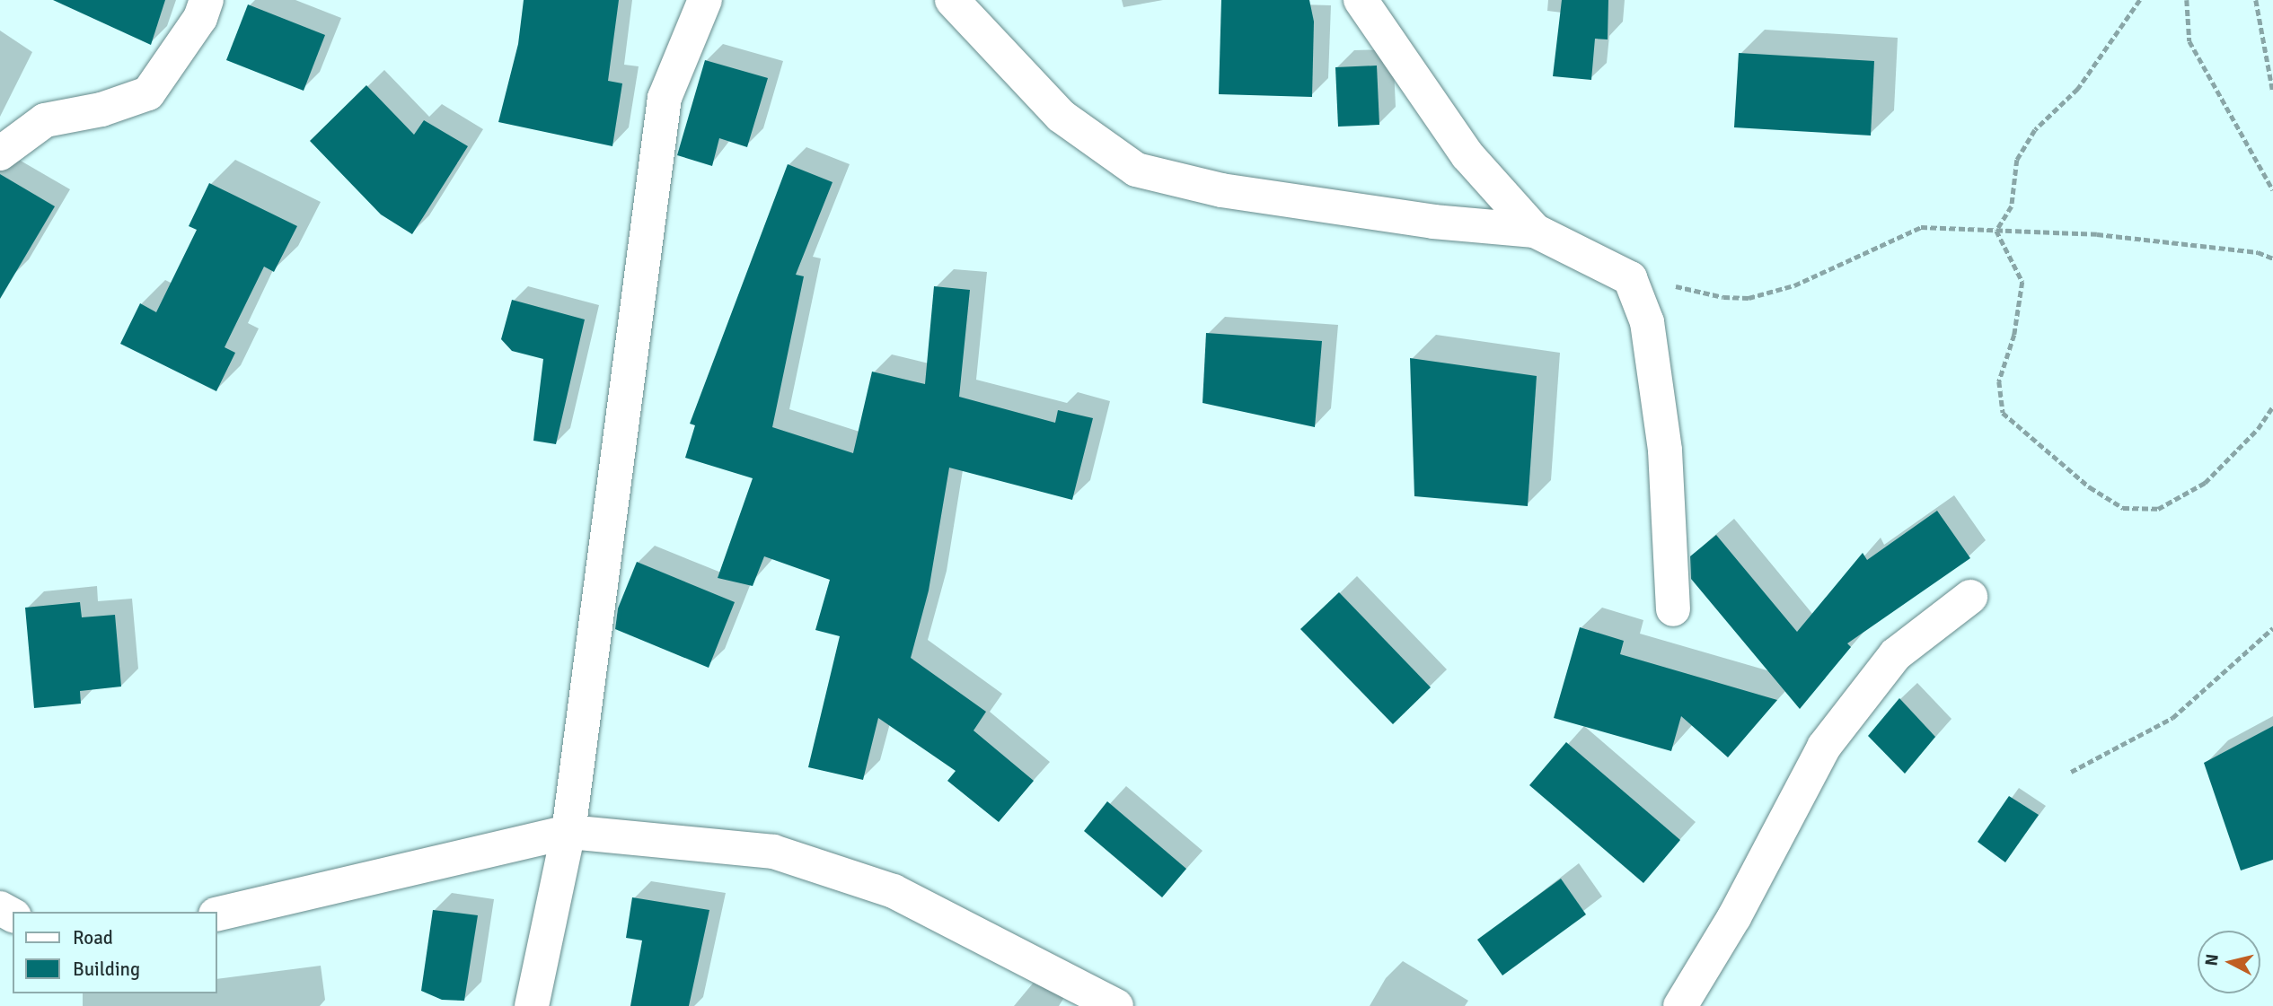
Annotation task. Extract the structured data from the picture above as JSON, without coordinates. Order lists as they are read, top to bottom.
{
  "legend": ["Road", "Building"],
  "north": "left"
}
